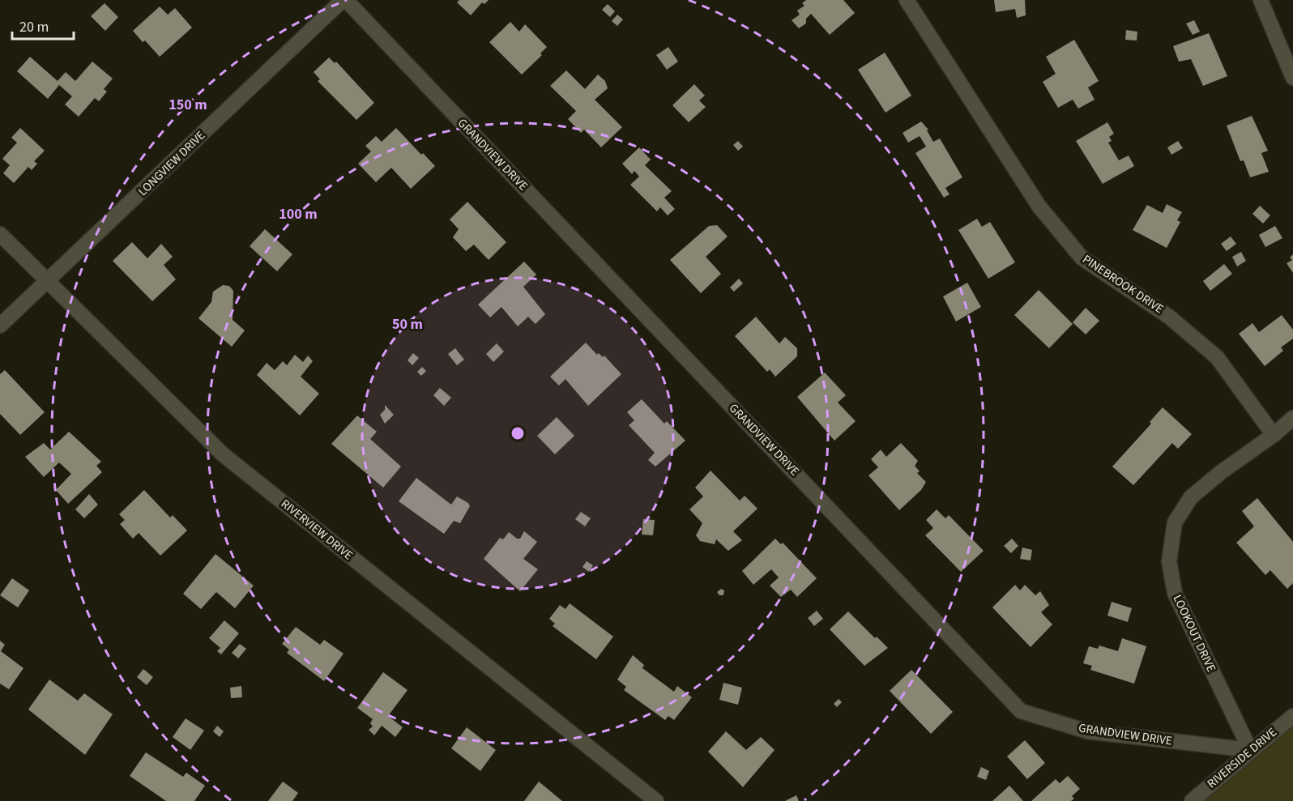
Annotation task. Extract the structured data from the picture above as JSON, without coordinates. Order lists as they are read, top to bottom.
{
  "streets": {
    "street": [
      "GRANDVIEW DRIVE",
      "LONGVIEW DRIVE",
      "PINEBROOK DRIVE",
      "RIVERVIEW DRIVE",
      "LOOKOUT DRIVE",
      "RIVERSIDE DRIVE"
    ]
  },
  "crossings": [
    ["GRANDVIEW DRIVE", "LONGVIEW DRIVE"],
    ["GRANDVIEW DRIVE", "LOOKOUT DRIVE"],
    ["GRANDVIEW DRIVE", "RIVERSIDE DRIVE"],
    ["LONGVIEW DRIVE", "RIVERVIEW DRIVE"],
    ["PINEBROOK DRIVE", "LOOKOUT DRIVE"],
    ["LOOKOUT DRIVE", "RIVERSIDE DRIVE"]
  ],
  "scale_bar": "20 m",
  "rings": ["150 m", "100 m", "50 m"]
}
